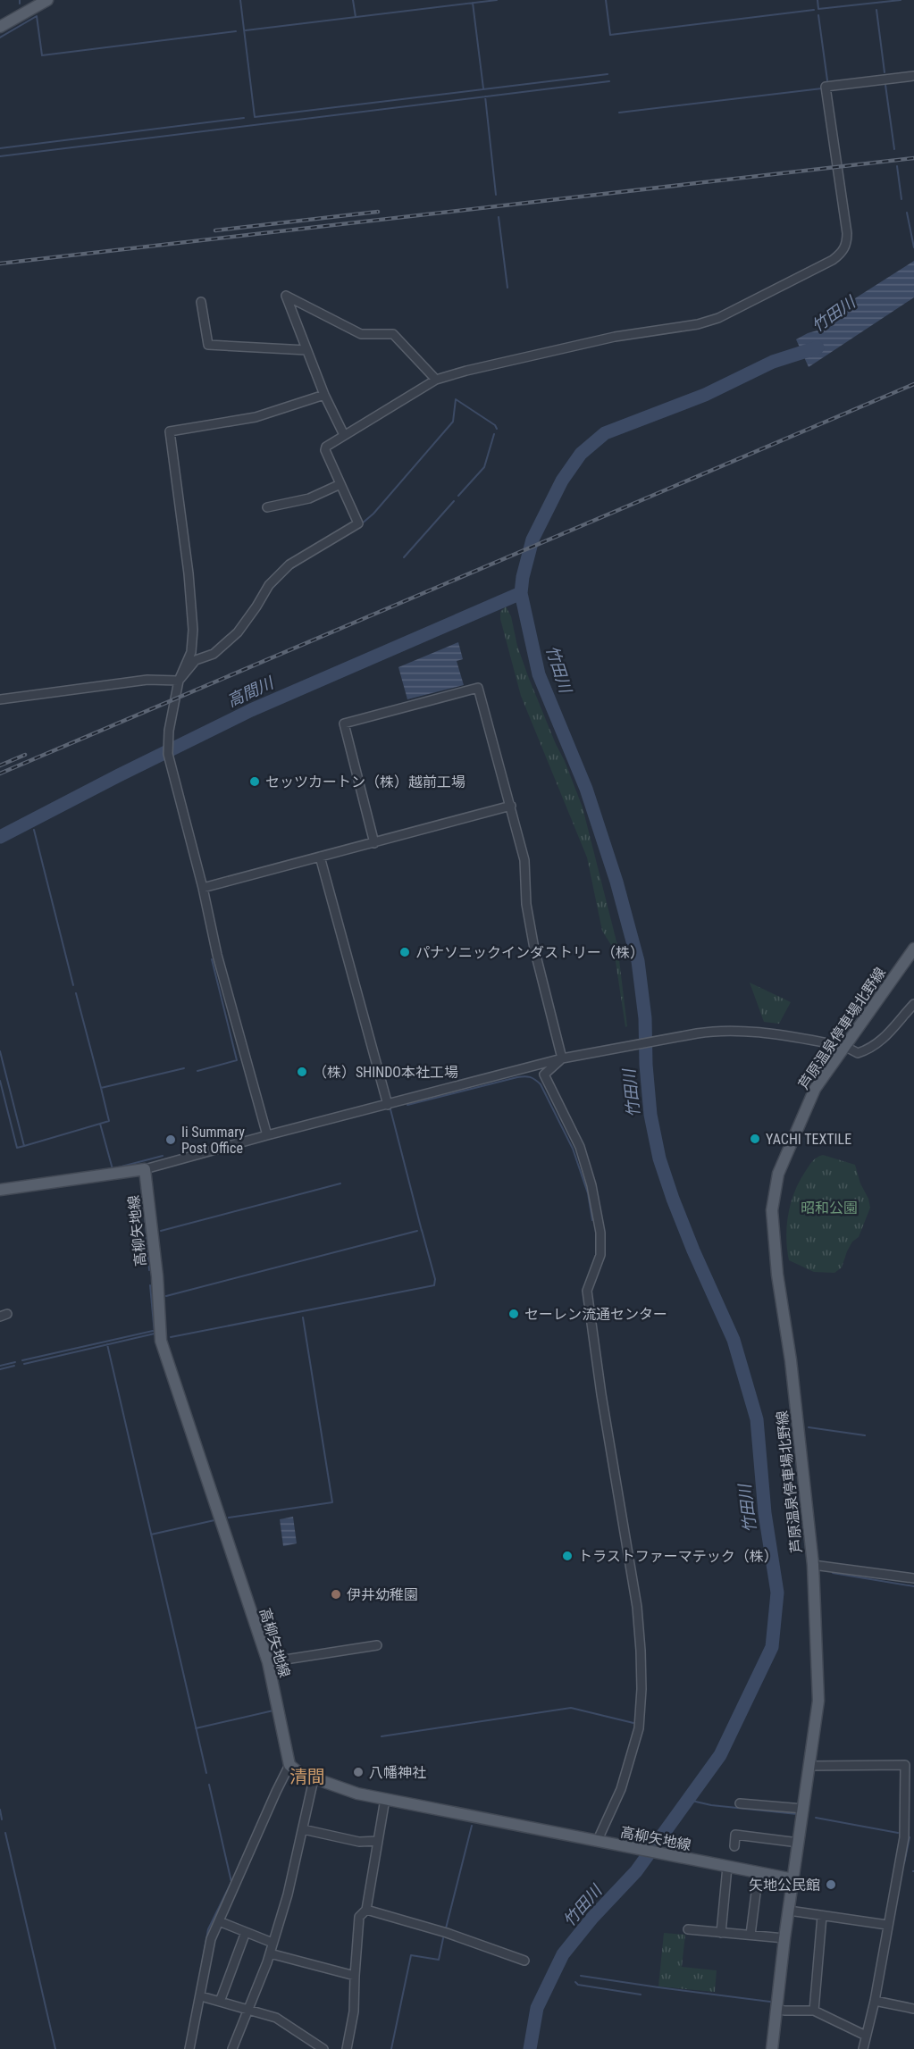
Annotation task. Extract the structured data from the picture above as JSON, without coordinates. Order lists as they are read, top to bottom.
{
  "streets": {
    "main road": ["芦原温泉停車場北野線", "高柳矢地線"]
  },
  "crossings": [
    ["芦原温泉停車場北野線", "高柳矢地線"]
  ],
  "districts": ["清間"],
  "water": ["竹田川", "高間川"],
  "parks": ["昭和公園"],
  "places": [
    "セッツカートン（株）越前工場",
    "パナソニックインダストリー（株）",
    "（株）SHINDO本社工場",
    "YACHI TEXTILE",
    "Ii Summary Post Office",
    "セーレン流通センター",
    "トラストファーマテック（株）",
    "伊井幼稚園",
    "八幡神社",
    "矢地公民館"
  ]
}
